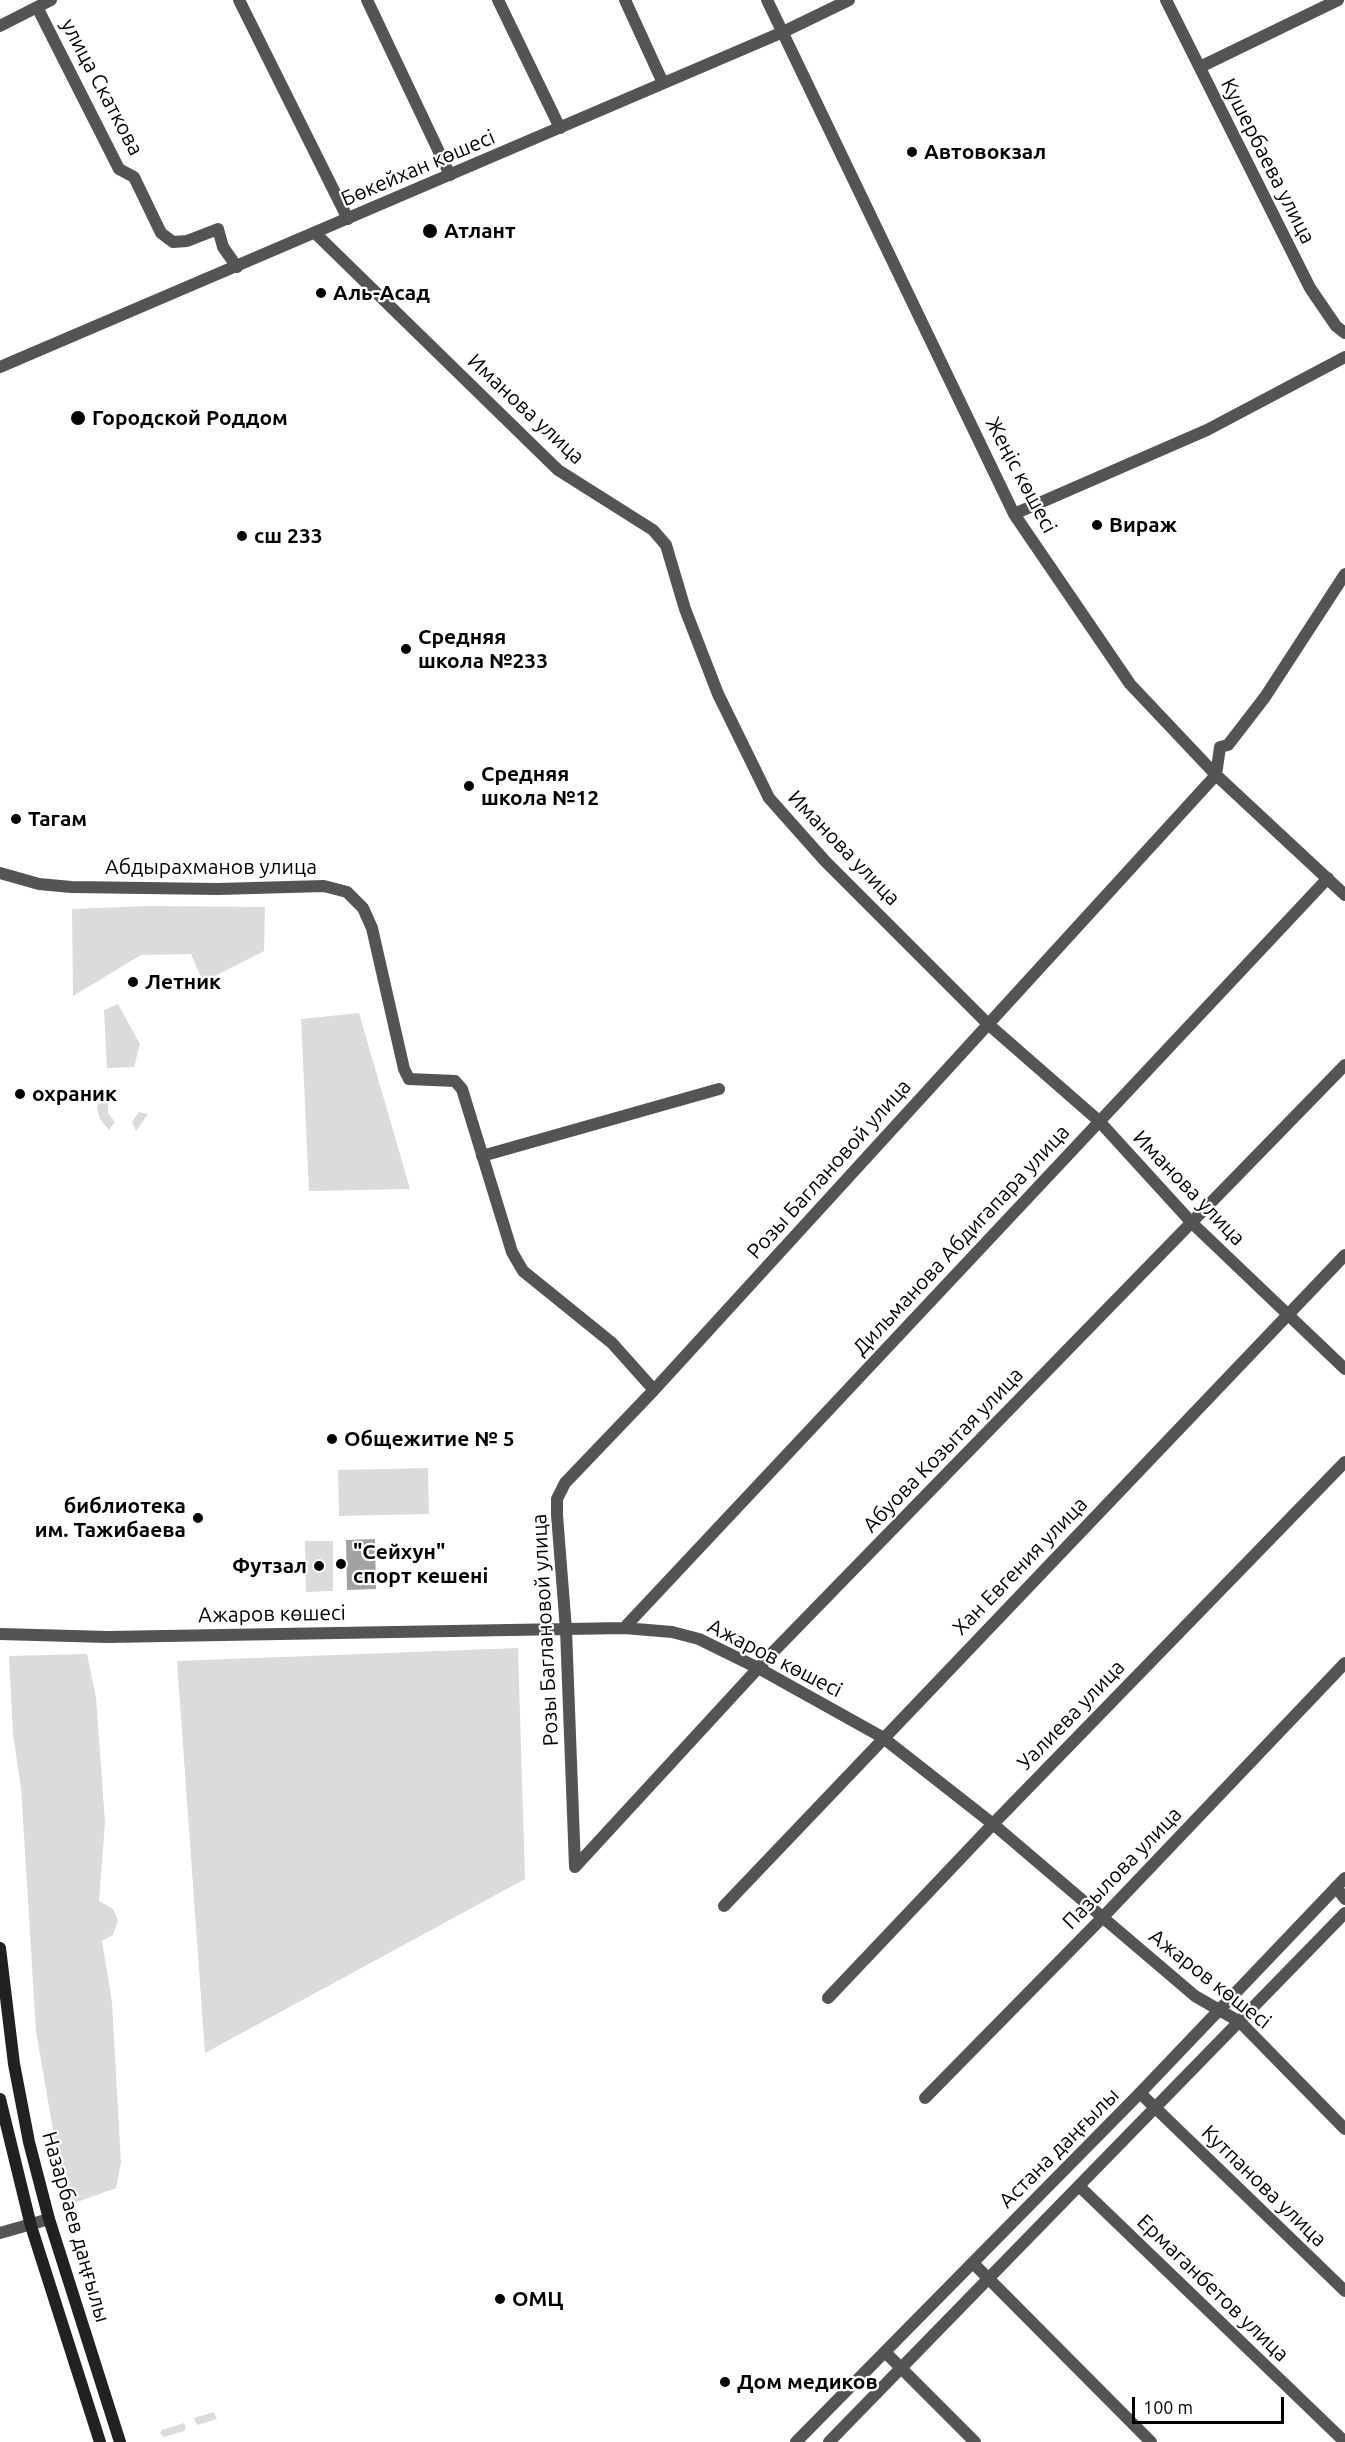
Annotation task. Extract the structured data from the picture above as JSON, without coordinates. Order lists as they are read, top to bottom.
{
  "streets": {
    "main road": ["Назарбаев даңғылы"],
    "street": [
      "улица Скаткова",
      "Кушербаева улица",
      "Бөкейхан көшесі",
      "Иманова улица",
      "Жеңіс көшесі",
      "Абдырахманов улица",
      "Розы Баглановой улица",
      "Дильманова Абдигапара улица",
      "Абуова Козытая улица",
      "Хан Евгения улица",
      "Ажаров көшесі",
      "Уалиева улица",
      "Пазылова улица",
      "Астана даңғылы",
      "Кутпанова улица",
      "Ермаганбетов улица"
    ]
  },
  "crossings": [
    ["улица Скаткова", "Бөкейхан көшесі"],
    ["Бөкейхан көшесі", "Иманова улица"],
    ["Бөкейхан көшесі", "Жеңіс көшесі"],
    ["Иманова улица", "Розы Баглановой улица"],
    ["Иманова улица", "Дильманова Абдигапара улица"],
    ["Иманова улица", "Абуова Козытая улица"],
    ["Иманова улица", "Хан Евгения улица"],
    ["Жеңіс көшесі", "Розы Баглановой улица"],
    ["Жеңіс көшесі", "Дильманова Абдигапара улица"],
    ["Абдырахманов улица", "Розы Баглановой улица"],
    ["Розы Баглановой улица", "Абуова Козытая улица"],
    ["Розы Баглановой улица", "Ажаров көшесі"],
    ["Дильманова Абдигапара улица", "Ажаров көшесі"],
    ["Абуова Козытая улица", "Ажаров көшесі"],
    ["Хан Евгения улица", "Ажаров көшесі"],
    ["Ажаров көшесі", "Уалиева улица"],
    ["Ажаров көшесі", "Пазылова улица"],
    ["Ажаров көшесі", "Астана даңғылы"],
    ["Астана даңғылы", "Кутпанова улица"],
    ["Астана даңғылы", "Ермаганбетов улица"]
  ],
  "places": [
    "Автовокзал",
    "Атлант",
    "Аль-Асад",
    "Городской Роддом",
    "Вираж",
    "сш 233",
    "Средняя школа №233",
    "Средняя школа №12",
    "Тагам",
    "Летник",
    "охраник",
    "Общежитие № 5",
    "библиотека им. Тажибаева",
    "\"Сейхун\" спорт кешені",
    "Футзал",
    "ОМЦ",
    "Дом медиков"
  ],
  "scale_bar": "100 m"
}
